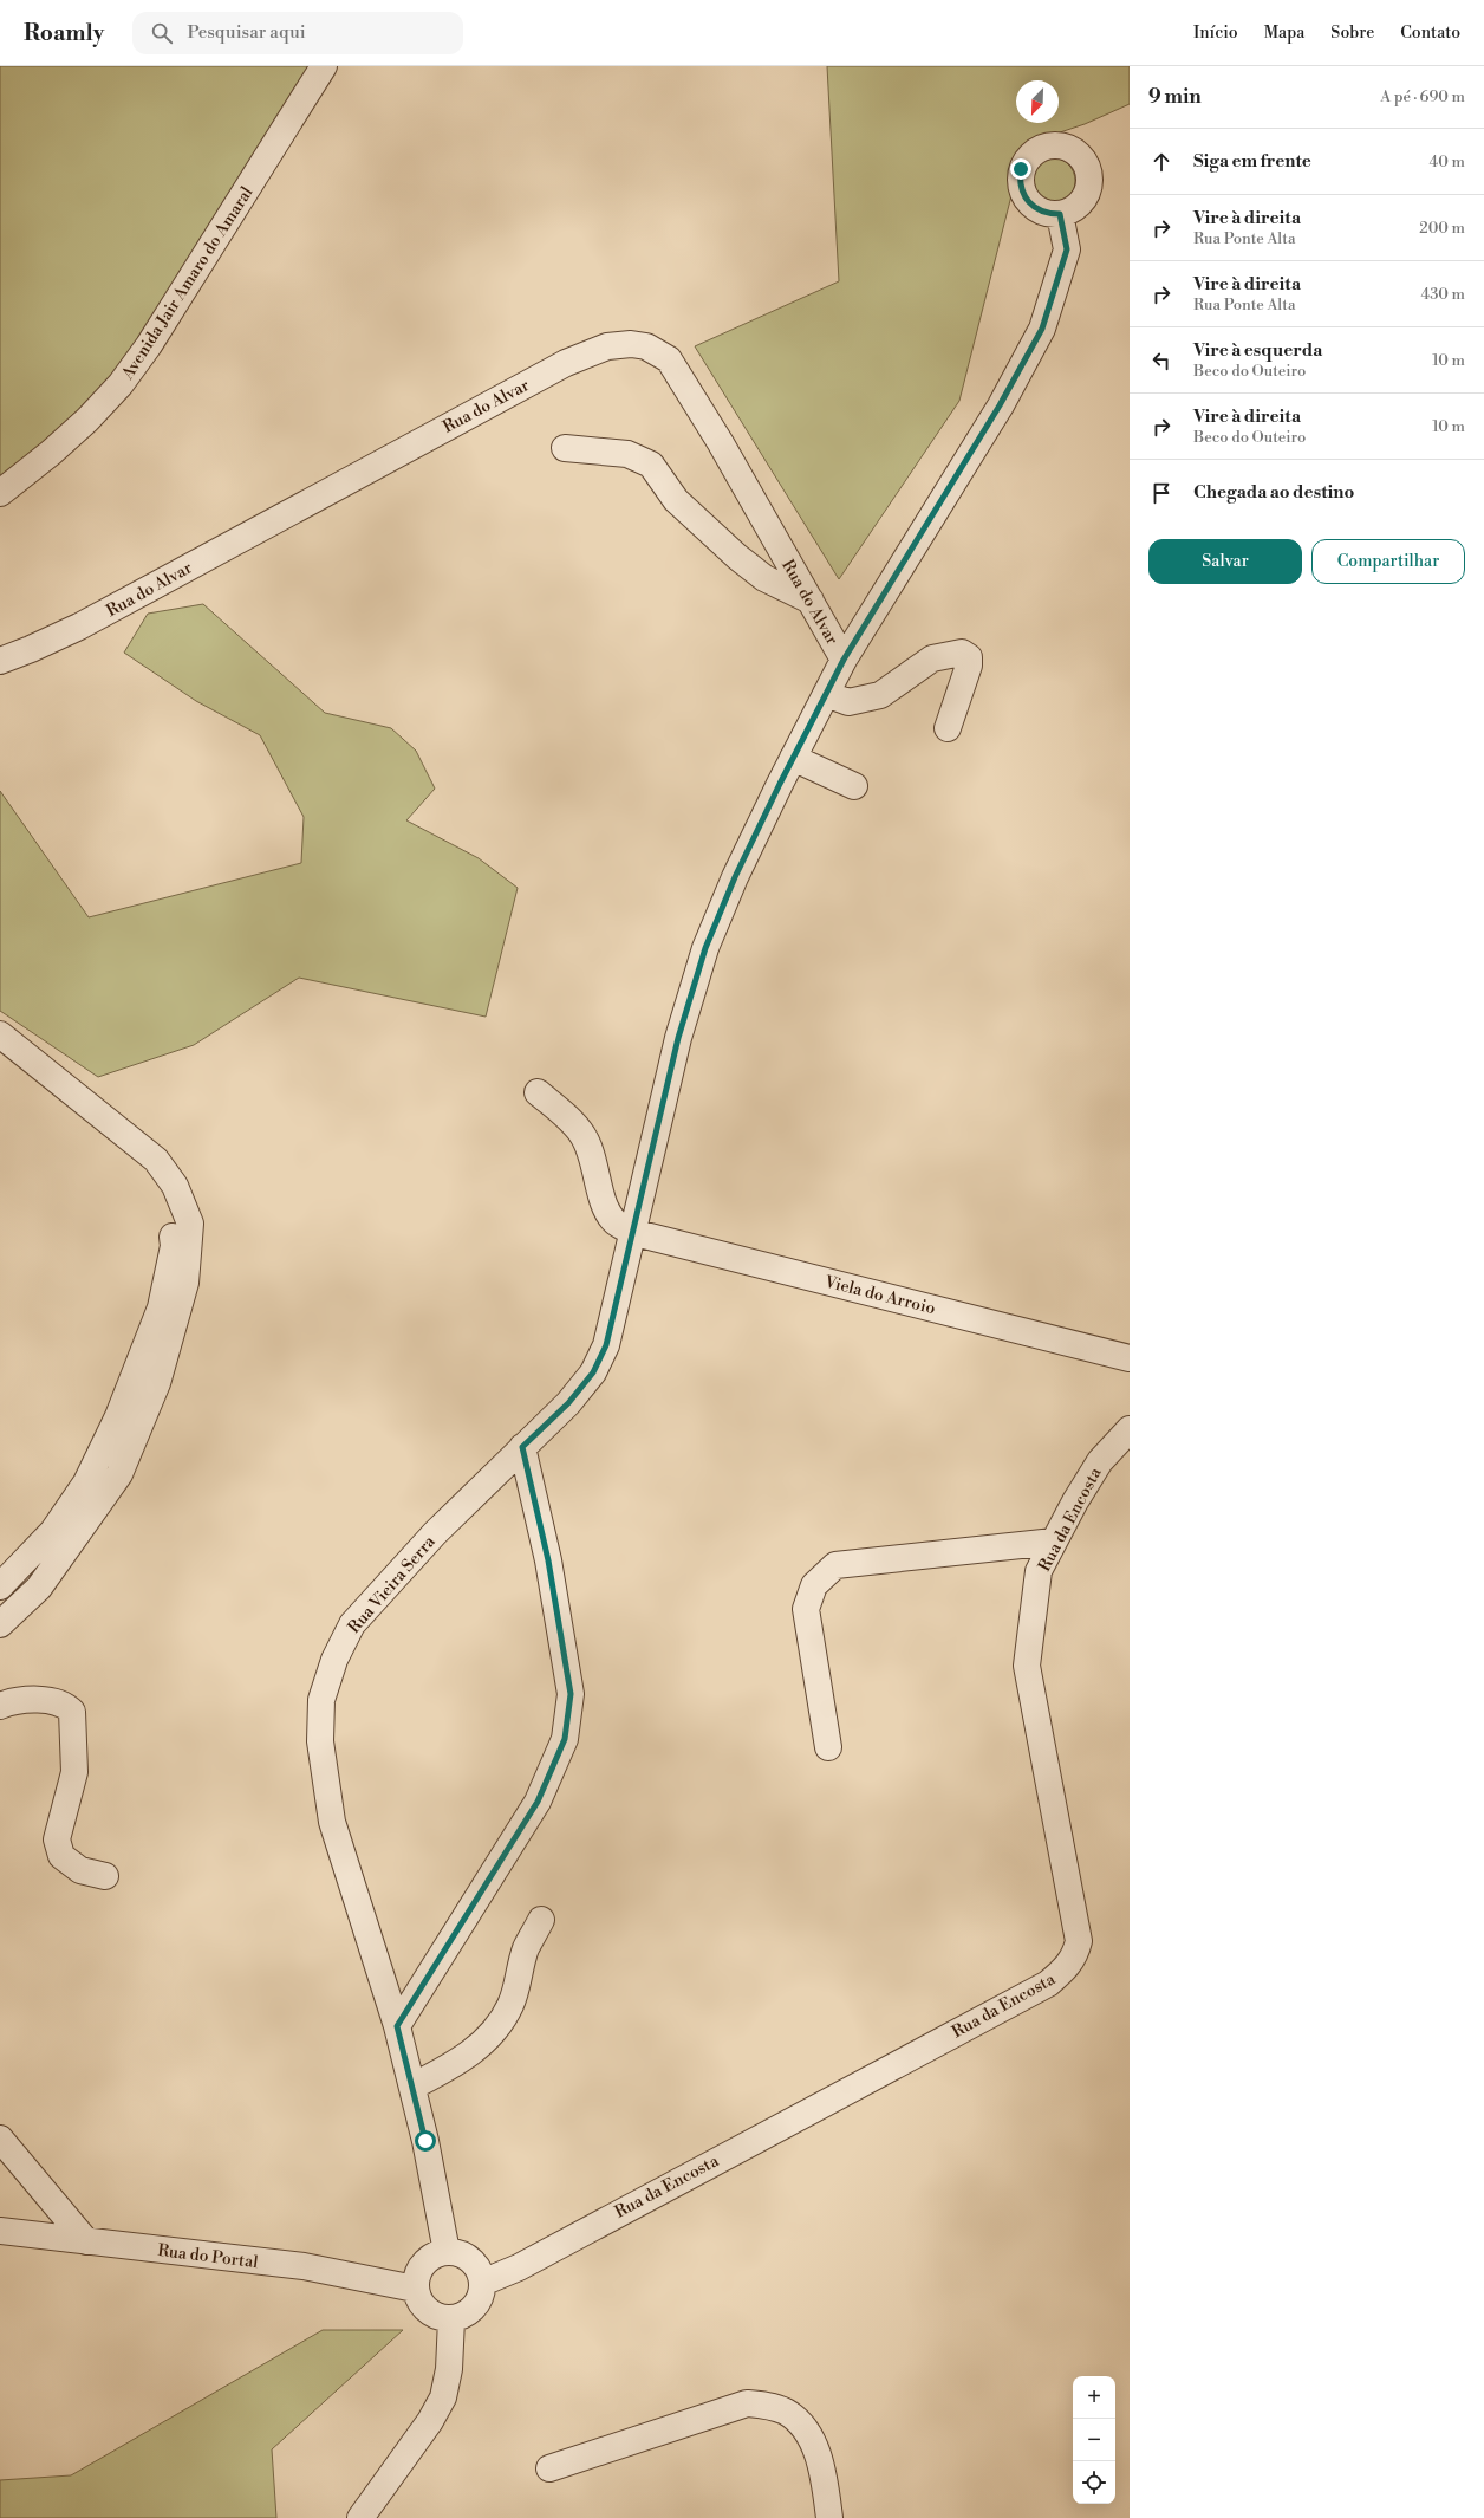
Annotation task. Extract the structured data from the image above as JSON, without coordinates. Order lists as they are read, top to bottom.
{
  "streets": {
    "street": [
      "Avenida Jair Amaro do Amaral",
      "Rua do Alvar",
      "Viela do Arroio",
      "Rua da Encosta",
      "Rua Vieira Serra",
      "Rua do Portal"
    ]
  },
  "crossings": [
    ["Rua do Alvar", "Rua Vieira Serra"],
    ["Viela do Arroio", "Rua Vieira Serra"],
    ["Rua da Encosta", "Rua Vieira Serra"],
    ["Rua da Encosta", "Rua do Portal"],
    ["Rua Vieira Serra", "Rua do Portal"]
  ],
  "north": "bottom left",
  "page": {
    "header": "Roamly",
    "search": "Pesquisar aqui",
    "nav": [
      "Início",
      "Mapa",
      "Sobre",
      "Contato"
    ],
    "heading": ["9 min", "A pé · 690 m"],
    "list": [
      ["Siga em frente", "40 m"],
      ["Vire à direita", "Rua Ponte Alta", "200 m"],
      ["Vire à direita", "Rua Ponte Alta", "430 m"],
      ["Vire à esquerda", "Beco do Outeiro", "10 m"],
      ["Vire à direita", "Beco do Outeiro", "10 m"],
      "Chegada ao destino"
    ],
    "buttons": ["Salvar", "Compartilhar"],
    "map_buttons": ["+", "−"]
  }
}
